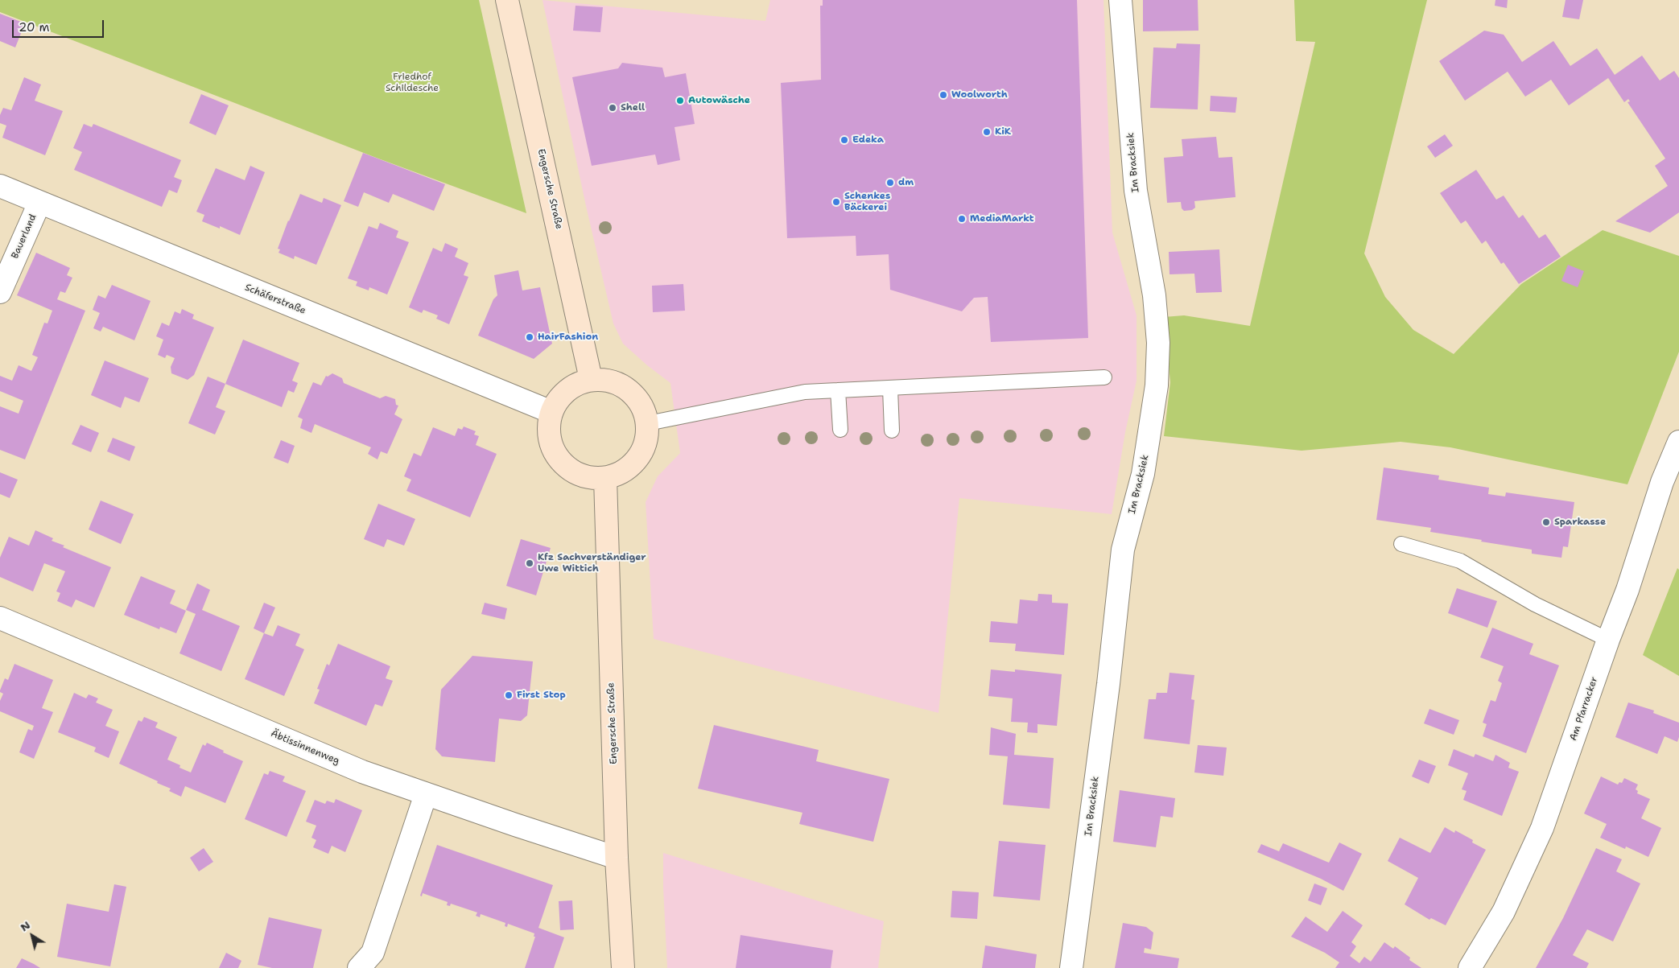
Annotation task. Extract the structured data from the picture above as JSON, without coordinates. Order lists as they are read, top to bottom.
{
  "streets": {
    "main road": ["Engersche Straße"],
    "street": [
      "Im Bracksiek",
      "Bauerland",
      "Schäferstraße",
      "Am Pfarracker",
      "Äbtissinnenweg"
    ]
  },
  "crossings": [
    ["Engersche Straße", "Schäferstraße"],
    ["Engersche Straße", "Äbtissinnenweg"],
    ["Bauerland", "Schäferstraße"]
  ],
  "parks": ["Friedhof Schildesche"],
  "places": [
    "Woolworth",
    "Autowäsche",
    "Shell",
    "KiK",
    "Edeka",
    "dm",
    "Schenkes Bäckerei",
    "MediaMarkt",
    "HairFashion",
    "Sparkasse",
    "Kfz Sachverständiger Uwe Wittich",
    "First Stop"
  ],
  "scale_bar": "20 m",
  "north": "top left"
}
